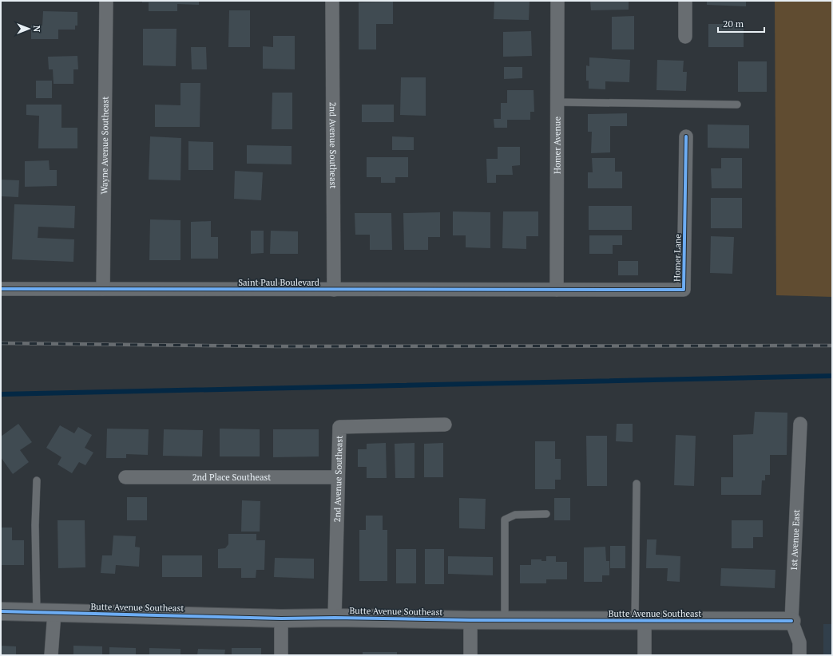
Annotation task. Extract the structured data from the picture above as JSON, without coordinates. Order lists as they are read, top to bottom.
{
  "streets": {
    "street": [
      "Wayne Avenue Southeast",
      "2nd Avenue Southeast",
      "Homer Avenue",
      "Homer Lane",
      "Saint Paul Boulevard",
      "2nd Place Southeast",
      "1st Avenue East",
      "Butte Avenue Southeast"
    ]
  },
  "crossings": [
    ["Wayne Avenue Southeast", "Saint Paul Boulevard"],
    ["2nd Avenue Southeast", "Saint Paul Boulevard"],
    ["2nd Avenue Southeast", "2nd Place Southeast"],
    ["2nd Avenue Southeast", "Butte Avenue Southeast"],
    ["Homer Avenue", "Homer Lane"],
    ["Homer Avenue", "Saint Paul Boulevard"],
    ["Homer Lane", "Saint Paul Boulevard"],
    ["1st Avenue East", "Butte Avenue Southeast"]
  ],
  "scale_bar": "20 m",
  "north": "right"
}
